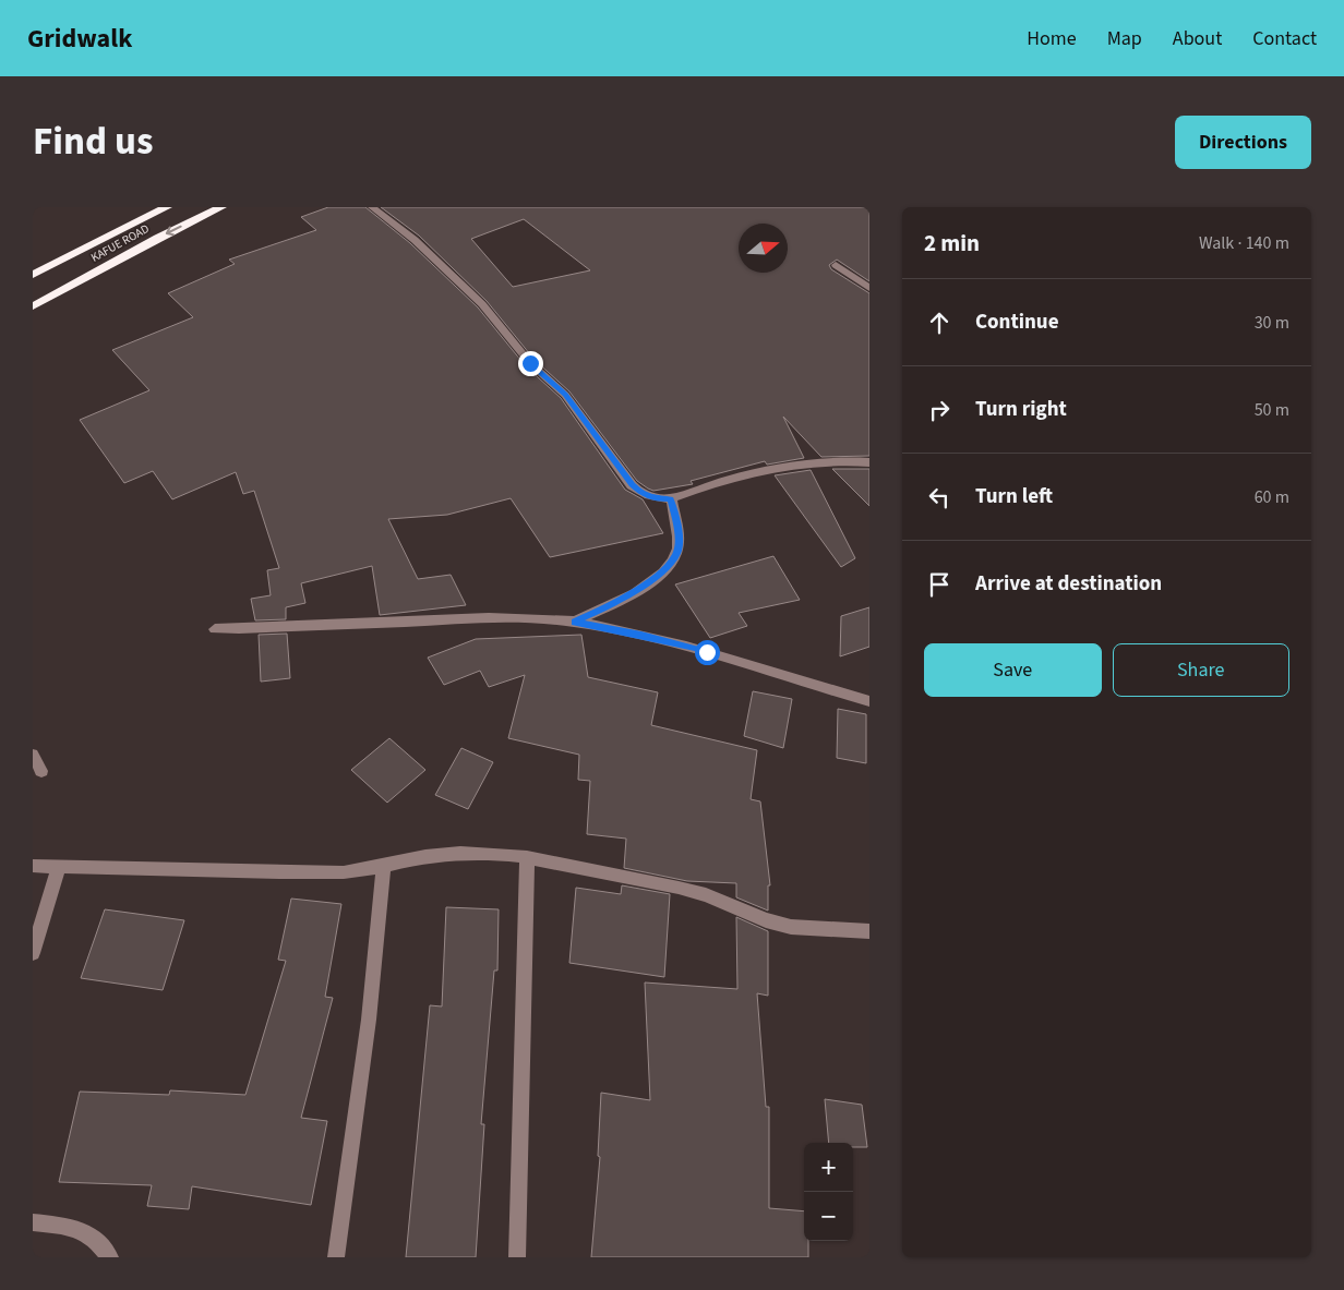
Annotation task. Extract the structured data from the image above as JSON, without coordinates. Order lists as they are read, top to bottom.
{
  "streets": {
    "highway": ["KAFUE ROAD"]
  },
  "north": "right",
  "page": {
    "header": "Gridwalk",
    "nav": [
      "Home",
      "Map",
      "About",
      "Contact"
    ],
    "title": "Find us",
    "buttons": [
      "Directions",
      ["Save", "Share"]
    ],
    "heading": ["2 min", "Walk · 140 m"],
    "list": [
      ["Continue", "30 m"],
      ["Turn right", "50 m"],
      ["Turn left", "60 m"],
      "Arrive at destination"
    ],
    "map_buttons": ["+", "−"]
  }
}
